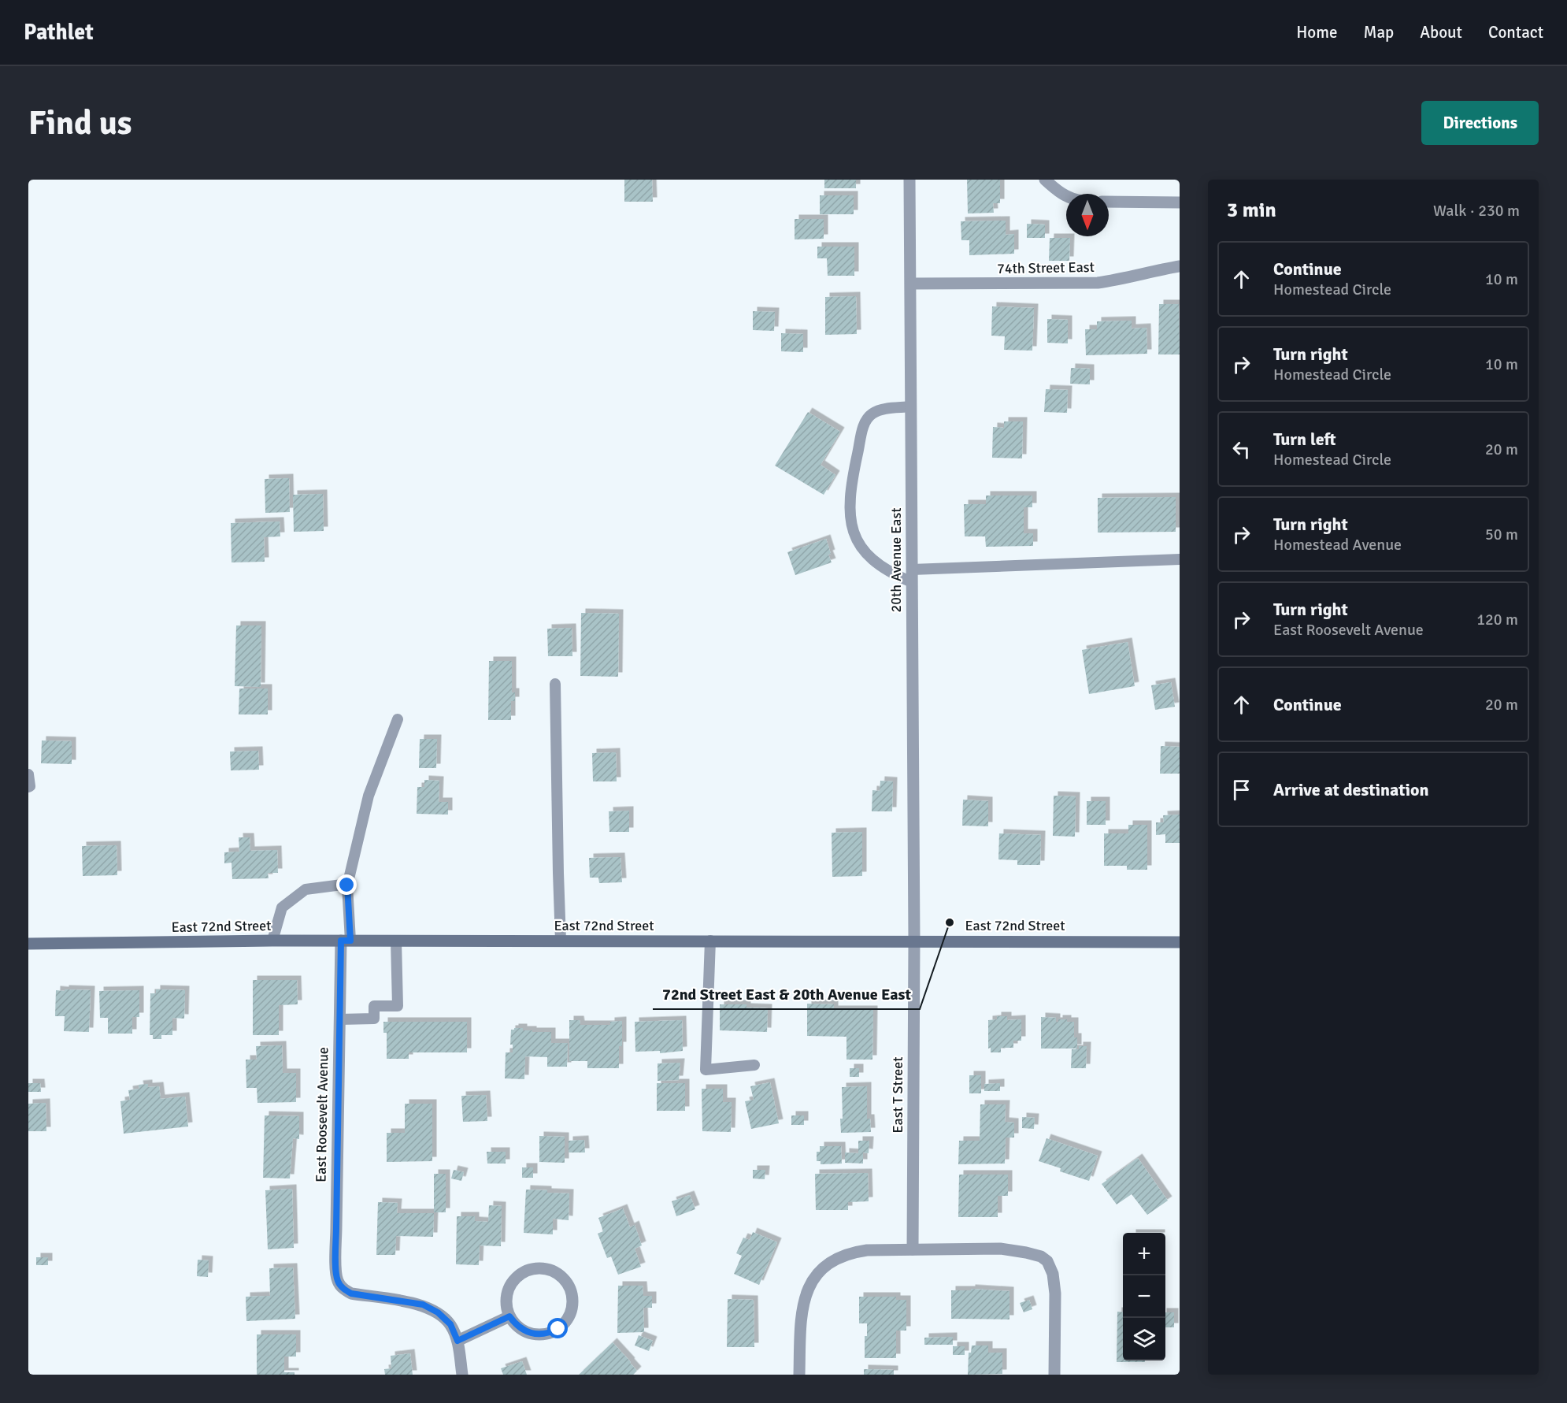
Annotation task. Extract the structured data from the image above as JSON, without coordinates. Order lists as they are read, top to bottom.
{
  "streets": {
    "main road": ["East 72nd Street"],
    "street": [
      "74th Street East",
      "20th Avenue East",
      "East T Street",
      "East Roosevelt Avenue"
    ]
  },
  "crossings": [
    ["74th Street East", "20th Avenue East"],
    ["20th Avenue East", "East 72nd Street"],
    ["20th Avenue East", "East T Street"],
    ["East 72nd Street", "East T Street"],
    ["East 72nd Street", "East Roosevelt Avenue"]
  ],
  "places": ["72nd Street East & 20th Avenue East"],
  "north": "bottom",
  "page": {
    "header": "Pathlet",
    "nav": [
      "Home",
      "Map",
      "About",
      "Contact"
    ],
    "buttons": "Directions",
    "title": "Find us",
    "heading": ["3 min", "Walk · 230 m"],
    "list": [
      ["Continue", "Homestead Circle", "10 m"],
      ["Turn right", "Homestead Circle", "10 m"],
      ["Turn left", "Homestead Circle", "20 m"],
      ["Turn right", "Homestead Avenue", "50 m"],
      ["Turn right", "East Roosevelt Avenue", "120 m"],
      ["Continue", "20 m"],
      "Arrive at destination"
    ],
    "map_buttons": ["+", "−"]
  }
}
